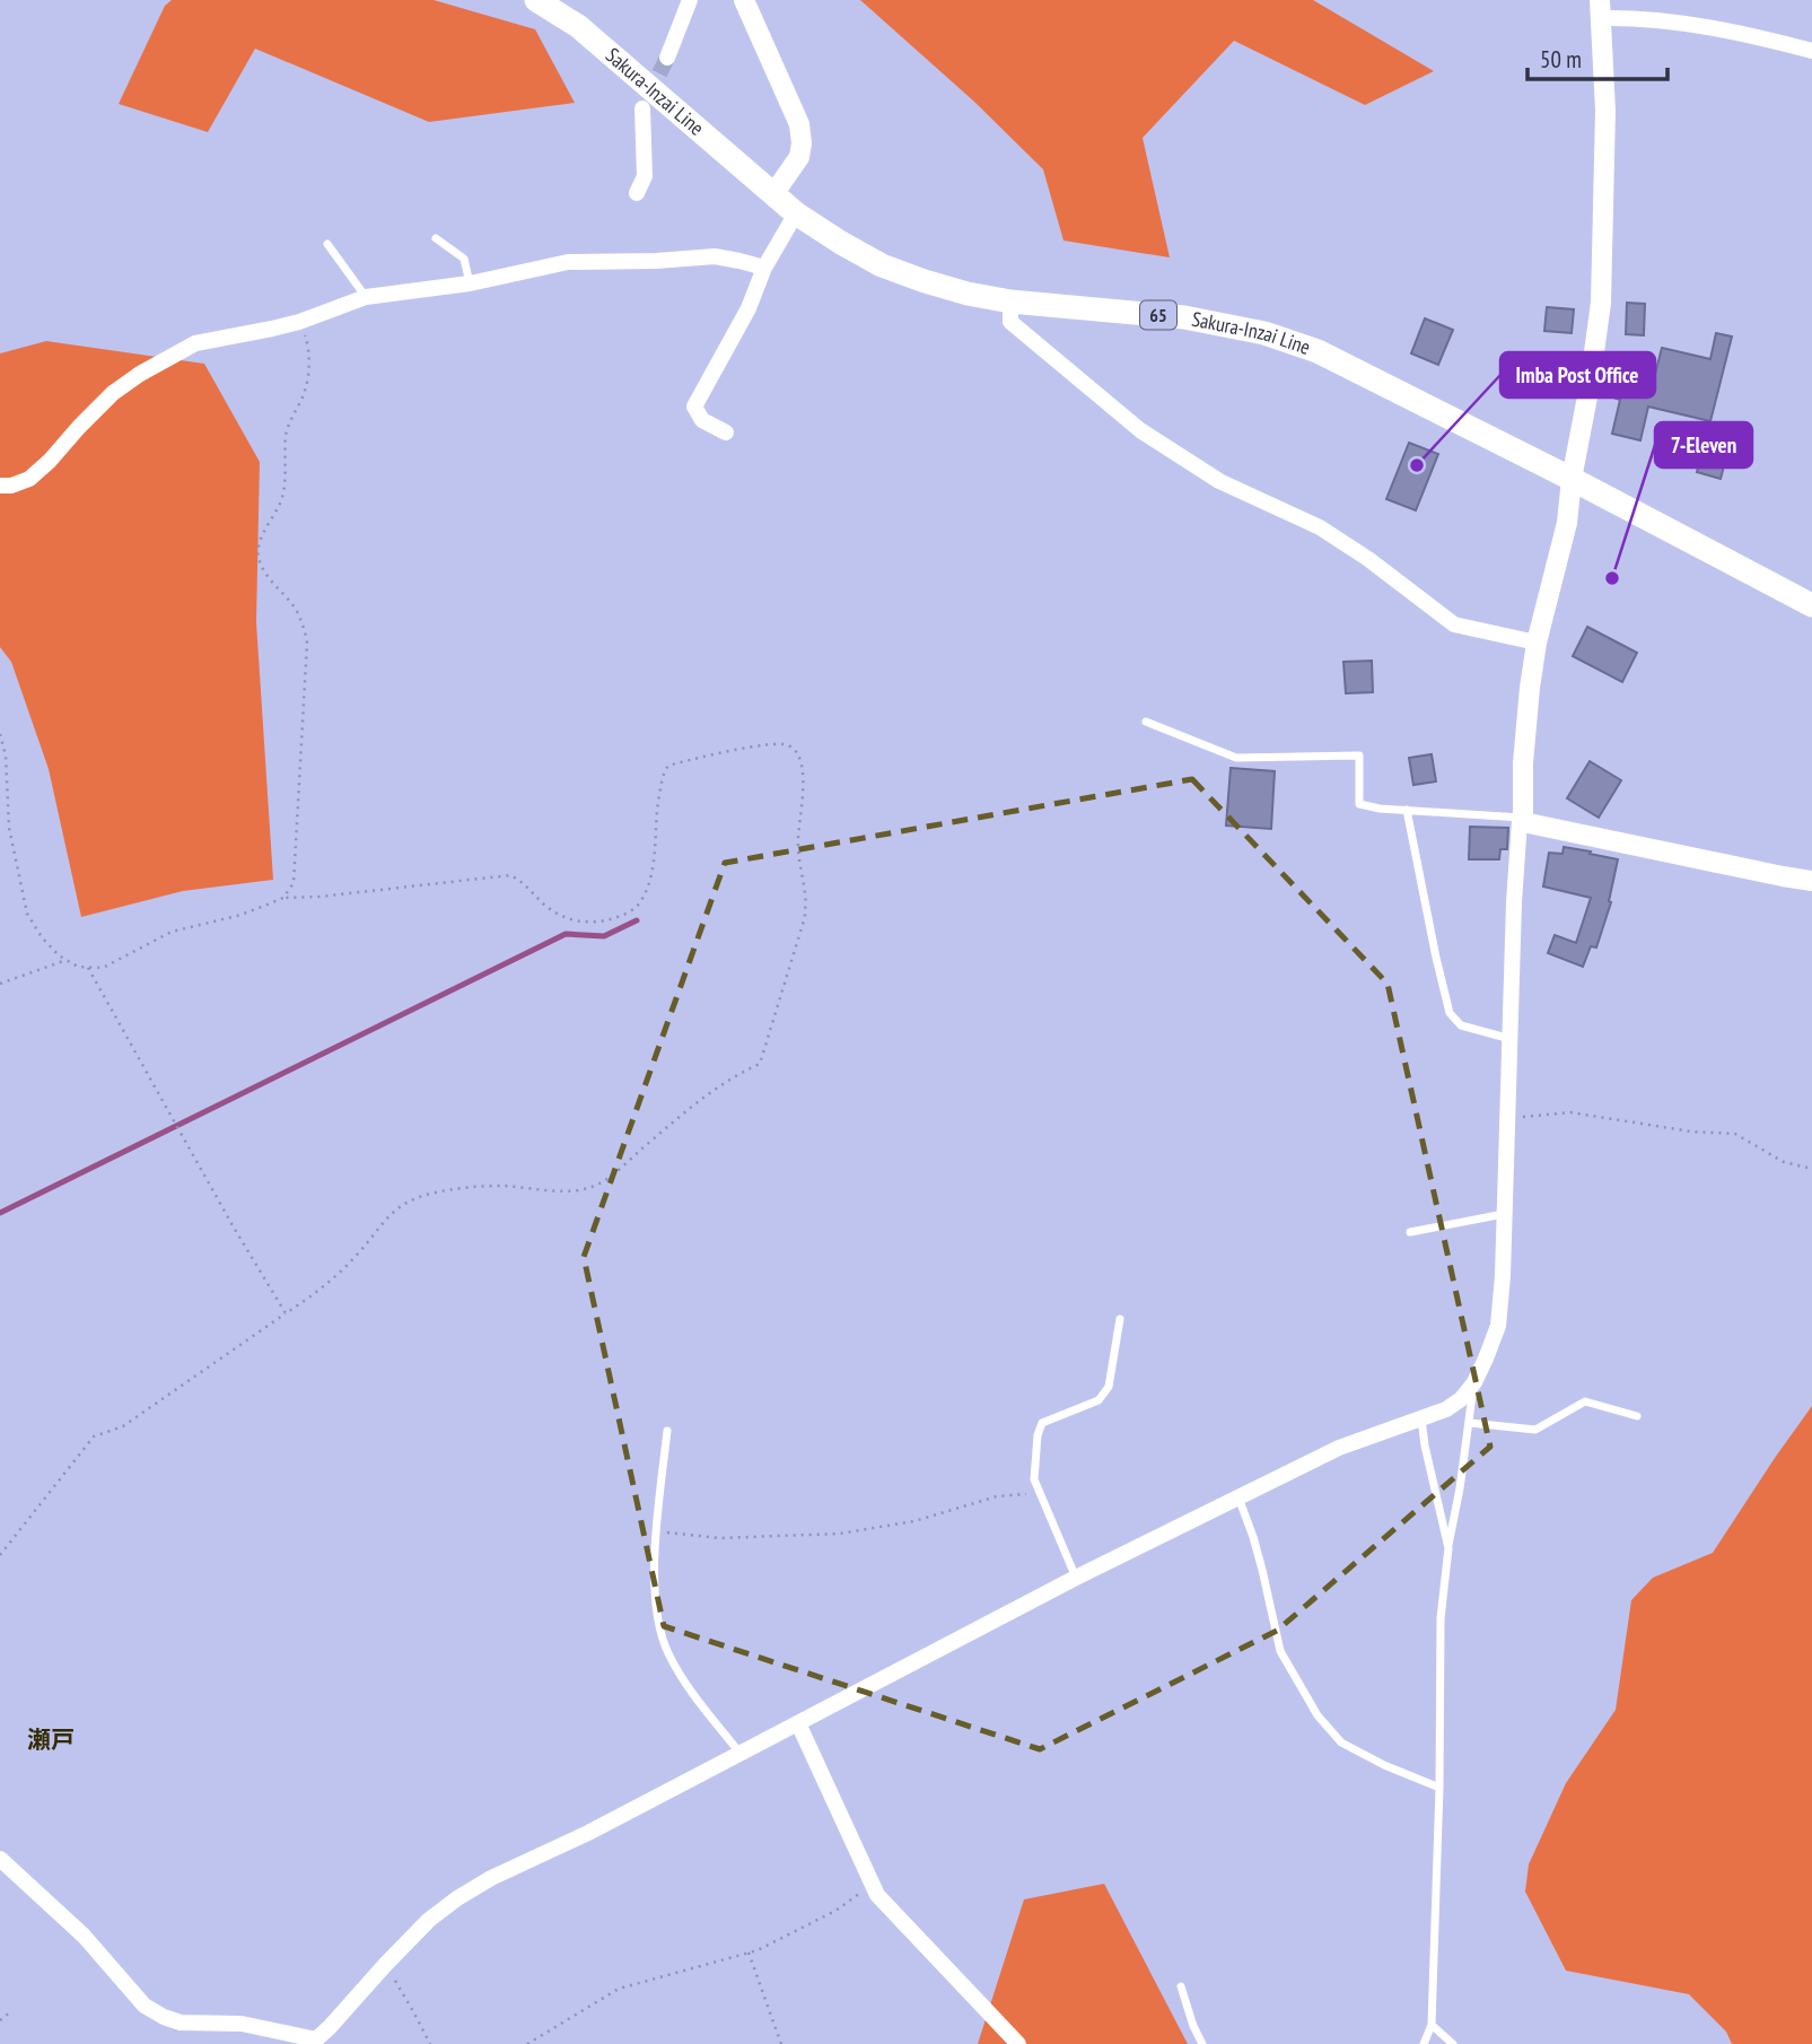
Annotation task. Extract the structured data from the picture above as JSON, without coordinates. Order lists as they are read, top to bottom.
{
  "streets": {
    "main road": ["Sakura-Inzai Line", "65"]
  },
  "districts": ["瀬戸"],
  "places": ["Imba Post Office", "7-Eleven"],
  "scale_bar": "50 m"
}
